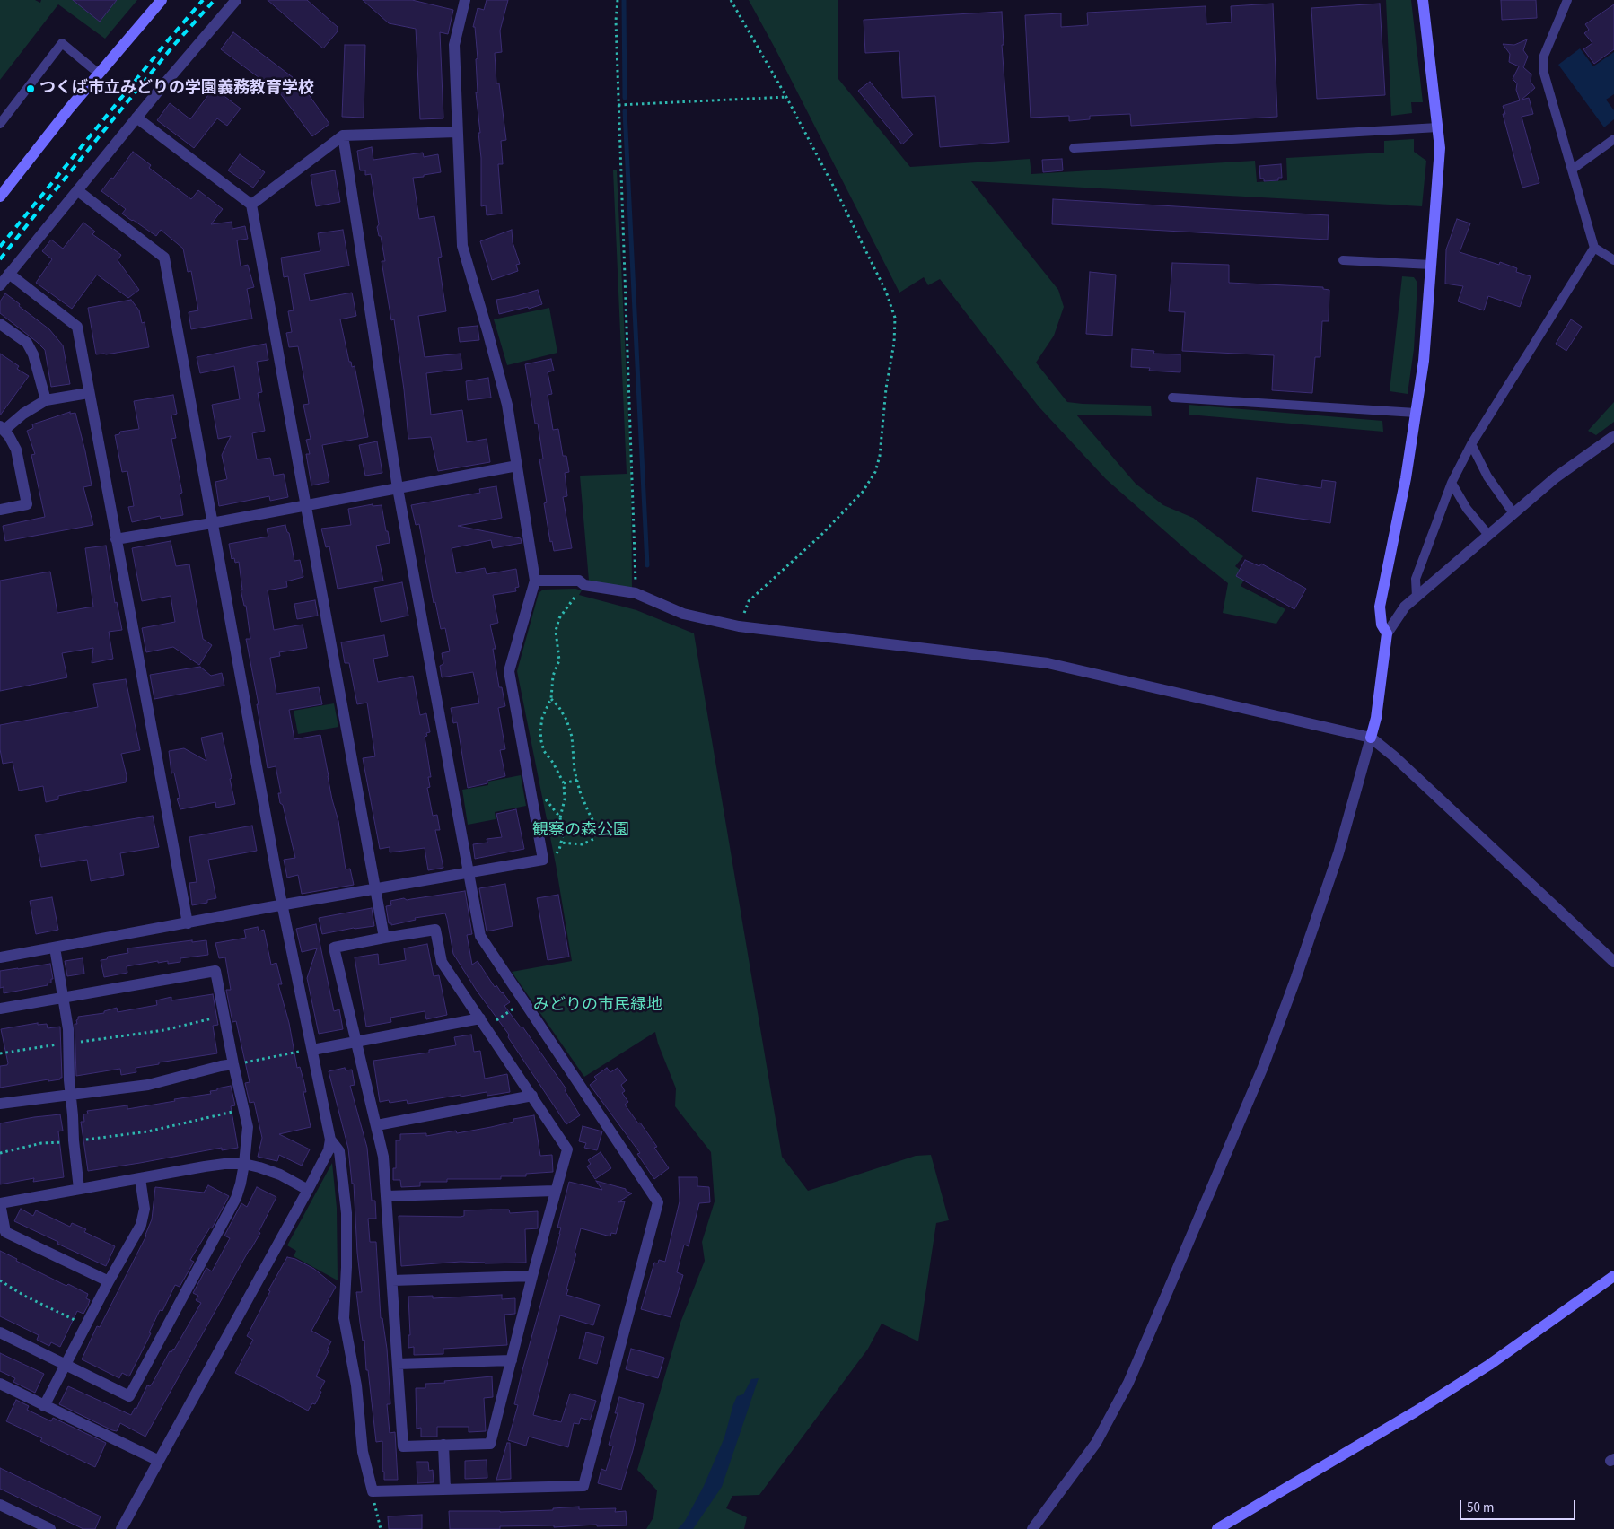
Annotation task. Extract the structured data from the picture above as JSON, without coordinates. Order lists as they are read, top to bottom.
{
  "parks": ["観察の森公園", "みどりの市民緑地"],
  "places": ["つくば市立みどりの学園義務教育学校"],
  "scale_bar": "50 m"
}
